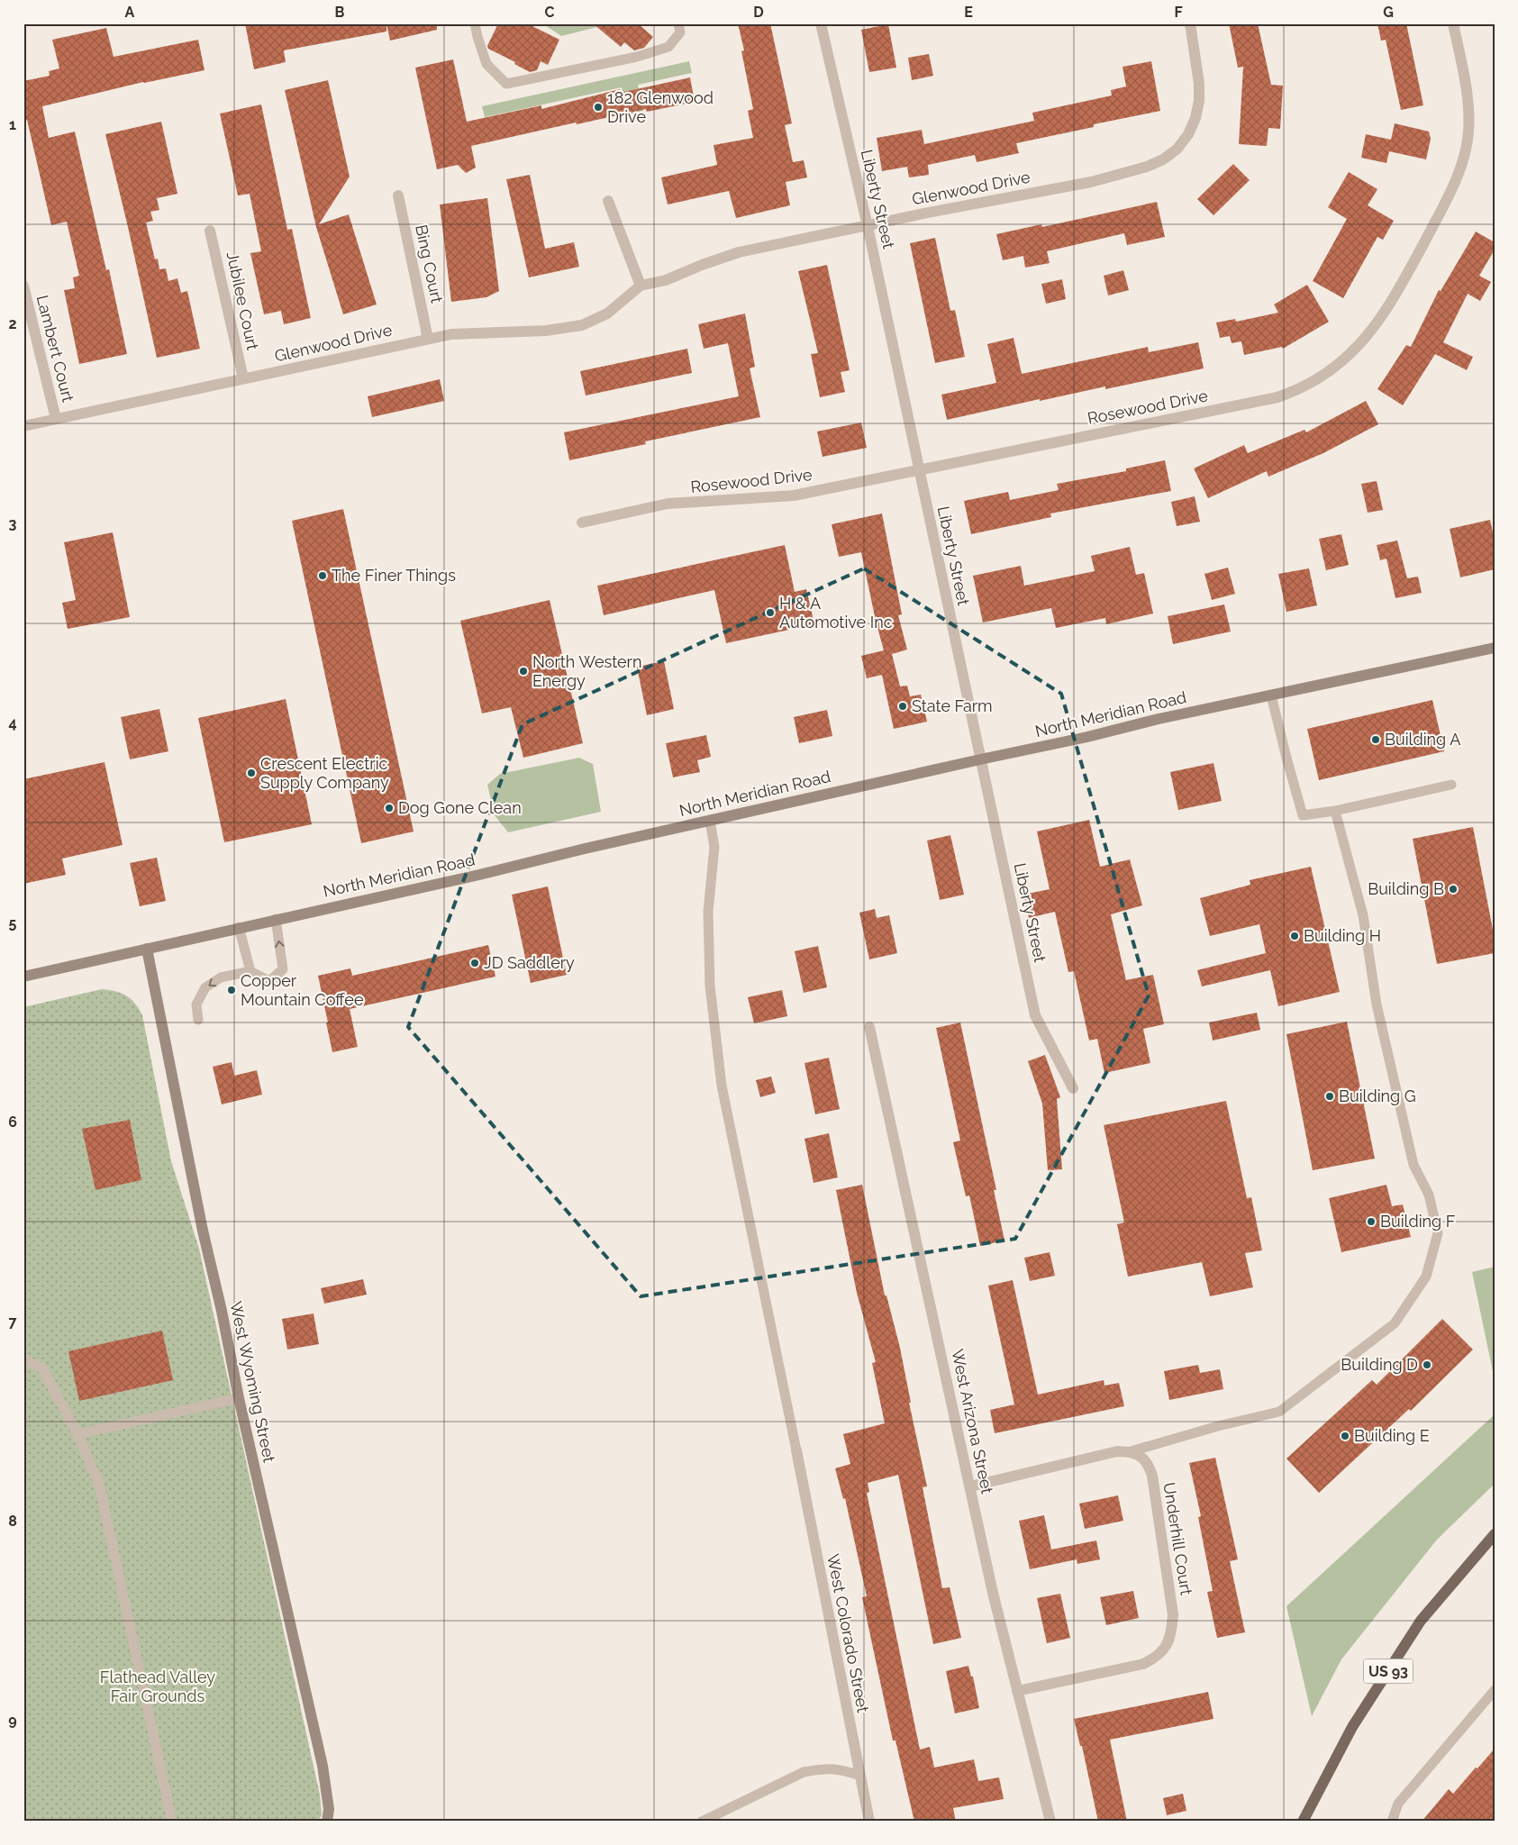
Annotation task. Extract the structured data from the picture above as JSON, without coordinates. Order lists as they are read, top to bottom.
{
  "streets": {
    "main road": ["North Meridian Road", "West Wyoming Street", "US 93"],
    "street": [
      "Glenwood Drive",
      "Liberty Street",
      "Bing Court",
      "Jubilee Court",
      "Lambert Court",
      "Rosewood Drive",
      "West Arizona Street",
      "Underhill Court",
      "West Colorado Street"
    ]
  },
  "crossings": [
    ["Glenwood Drive", "Liberty Street"],
    ["Glenwood Drive", "Bing Court"],
    ["Glenwood Drive", "Jubilee Court"],
    ["Glenwood Drive", "Lambert Court"],
    ["Liberty Street", "Rosewood Drive"],
    ["Liberty Street", "North Meridian Road"],
    ["North Meridian Road", "West Wyoming Street"],
    ["West Arizona Street", "Underhill Court"]
  ],
  "parks": ["Flathead Valley Fair Grounds"],
  "places": [
    "182 Glenwood Drive",
    "The Finer Things",
    "H & A Automotive Inc",
    "North Western Energy",
    "State Farm",
    "Building A",
    "Crescent Electric Supply Company",
    "Dog Gone Clean",
    "Building B",
    "Building H",
    "JD Saddlery",
    "Copper Mountain Coffee",
    "Building G",
    "Building F",
    "Building D",
    "Building E"
  ],
  "grid": {
    "columns": [
      "A",
      "B",
      "C",
      "D",
      "E",
      "F",
      "G"
    ],
    "rows": [
      "1",
      "2",
      "3",
      "4",
      "5",
      "6",
      "7",
      "8",
      "9"
    ]
  }
}
